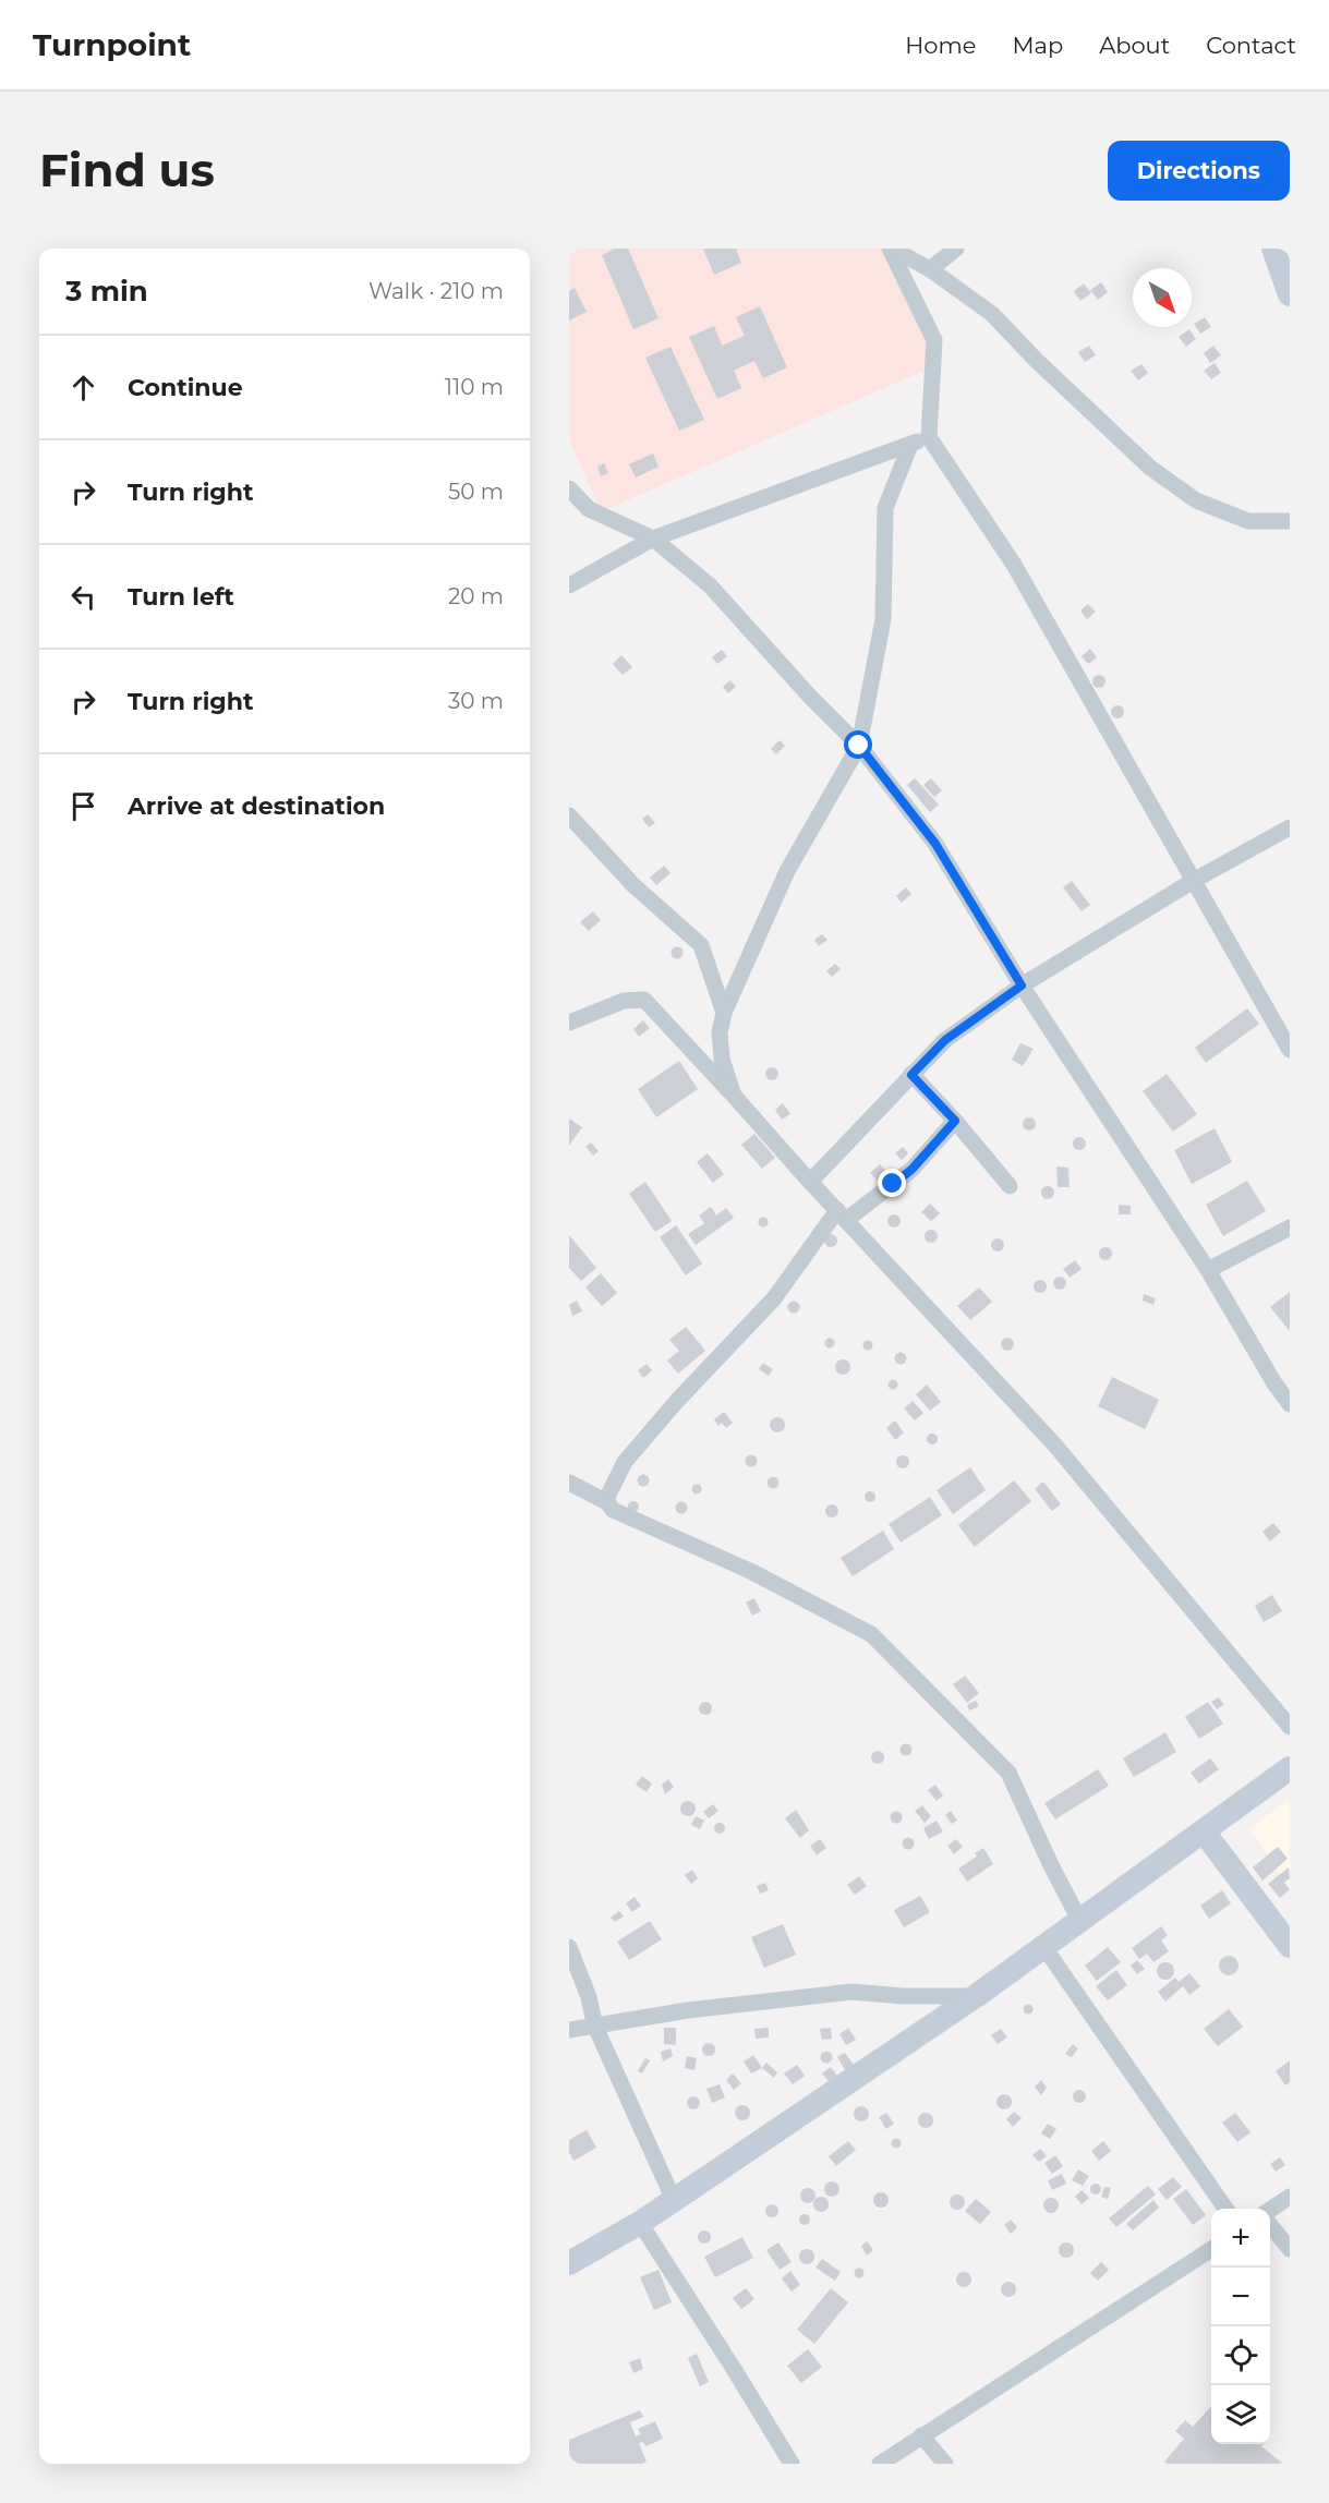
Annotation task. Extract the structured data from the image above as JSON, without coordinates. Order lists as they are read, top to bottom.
{
  "north": "bottom right",
  "page": {
    "header": "Turnpoint",
    "nav": [
      "Home",
      "Map",
      "About",
      "Contact"
    ],
    "buttons": "Directions",
    "title": "Find us",
    "heading": ["3 min", "Walk · 210 m"],
    "list": [
      ["Continue", "110 m"],
      ["Turn right", "50 m"],
      ["Turn left", "20 m"],
      ["Turn right", "30 m"],
      "Arrive at destination"
    ],
    "map_buttons": ["+", "−"]
  }
}
